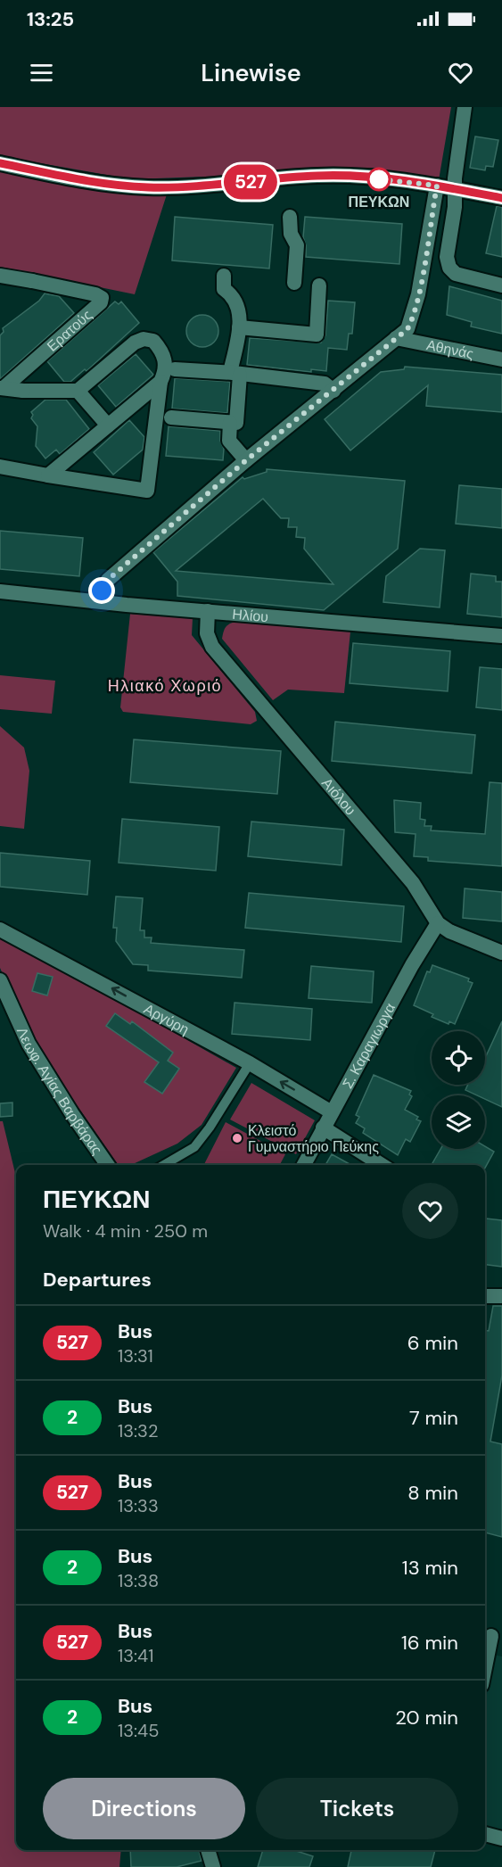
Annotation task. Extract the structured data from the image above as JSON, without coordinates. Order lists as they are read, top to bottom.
{
  "streets": {
    "street": [
      "Ερατούς",
      "Αθηνάς",
      "Ηλίου",
      "Αιόλου",
      "Αργύρη",
      "Σ. Καραγιωργα",
      "Λεωφ. Αγίας Βαρβάρας"
    ]
  },
  "crossings": [
    ["Ηλίου", "Αιόλου"],
    ["Αιόλου", "Σ. Καραγιωργα"],
    ["Αργύρη", "Σ. Καραγιωργα"]
  ],
  "one_way": ["Αργύρη"],
  "districts": ["Ηλιακό Χωριό"],
  "places": ["ΠΕΥΚΩΝ", "Κλειστό Γυμναστήριο Πεύκης"],
  "lines": ["bus line 527"],
  "page": {
    "status": "13:25",
    "header": "Linewise",
    "on_map": "527",
    "heading": [
      ["ΠΕΥΚΩΝ", "Walk · 4 min · 250 m"],
      "Departures"
    ],
    "list": [
      {
        "mark": "527",
        "name": "Bus",
        "note": "13:31",
        "value": "6 min"
      },
      {
        "mark": "2",
        "name": "Bus",
        "note": "13:32",
        "value": "7 min"
      },
      {
        "mark": "527",
        "name": "Bus",
        "note": "13:33",
        "value": "8 min"
      },
      {
        "mark": "2",
        "name": "Bus",
        "note": "13:38",
        "value": "13 min"
      },
      {
        "mark": "527",
        "name": "Bus",
        "note": "13:41",
        "value": "16 min"
      },
      {
        "mark": "2",
        "name": "Bus",
        "note": "13:45",
        "value": "20 min"
      }
    ],
    "buttons": ["Directions", "Tickets"]
  }
}
